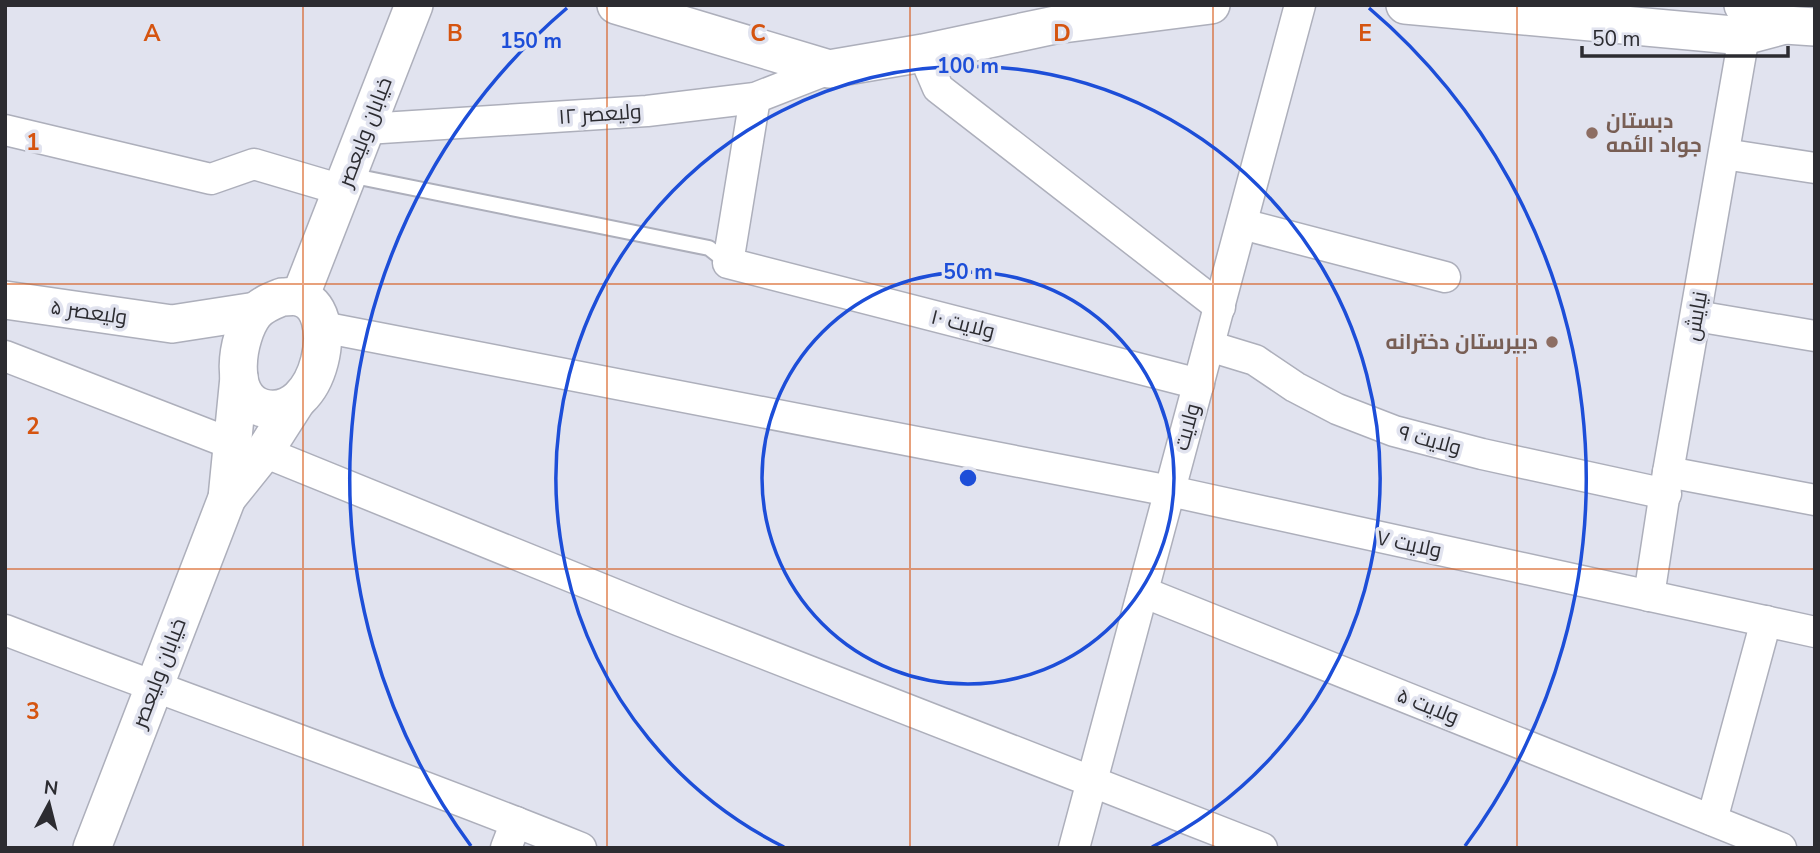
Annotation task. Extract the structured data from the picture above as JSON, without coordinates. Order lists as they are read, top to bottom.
{
  "streets": {
    "street": [
      "ولیعصر ۱۲",
      "خیابان ولیعصر",
      "ولیعصر ۵",
      "نیایش",
      "ولایت ۱۰",
      "ولایت",
      "ولایت ۹",
      "ولایت ۷",
      "ولایت ۵"
    ]
  },
  "crossings": [
    ["ولیعصر ۱۲", "خیابان ولیعصر"],
    ["خیابان ولیعصر", "ولایت ۷"],
    ["نیایش", "ولایت ۹"],
    ["نیایش", "ولایت ۷"],
    ["ولایت ۱۰", "ولایت"],
    ["ولایت", "ولایت ۹"],
    ["ولایت", "ولایت ۷"],
    ["ولایت", "ولایت ۵"]
  ],
  "places": ["دبستان جواد الئمه", "دبیرستان دخترانه"],
  "scale_bar": "50 m",
  "north": "top",
  "grid": {
    "columns": [
      "A",
      "B",
      "C",
      "D",
      "E"
    ],
    "rows": ["1", "2", "3"]
  },
  "rings": ["150 m", "100 m", "50 m"]
}
